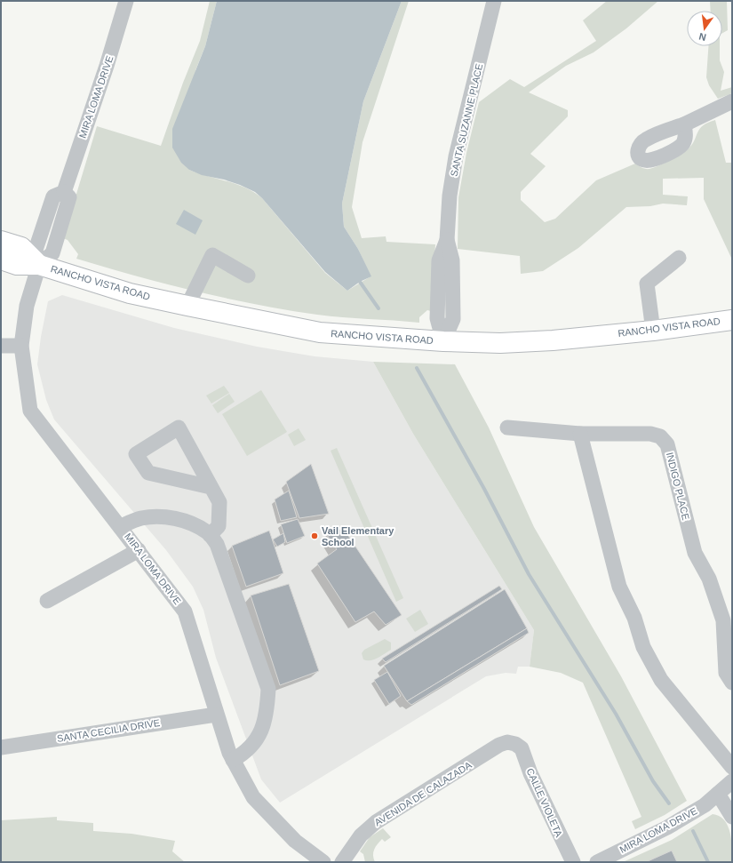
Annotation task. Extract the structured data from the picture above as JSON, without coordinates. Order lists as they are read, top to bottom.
{
  "streets": {
    "main road": ["RANCHO VISTA ROAD"],
    "street": [
      "MIRA LOMA DRIVE",
      "SANTA SUZANNE PLACE",
      "INDIGO PLACE",
      "SANTA CECILIA DRIVE",
      "AVENIDA DE CALAZADA",
      "CALLE VIOLETA"
    ]
  },
  "crossings": [
    ["MIRA LOMA DRIVE", "RANCHO VISTA ROAD"],
    ["MIRA LOMA DRIVE", "SANTA CECILIA DRIVE"],
    ["SANTA SUZANNE PLACE", "RANCHO VISTA ROAD"],
    ["AVENIDA DE CALAZADA", "CALLE VIOLETA"]
  ],
  "places": ["Vail Elementary School"],
  "north": "bottom"
}
